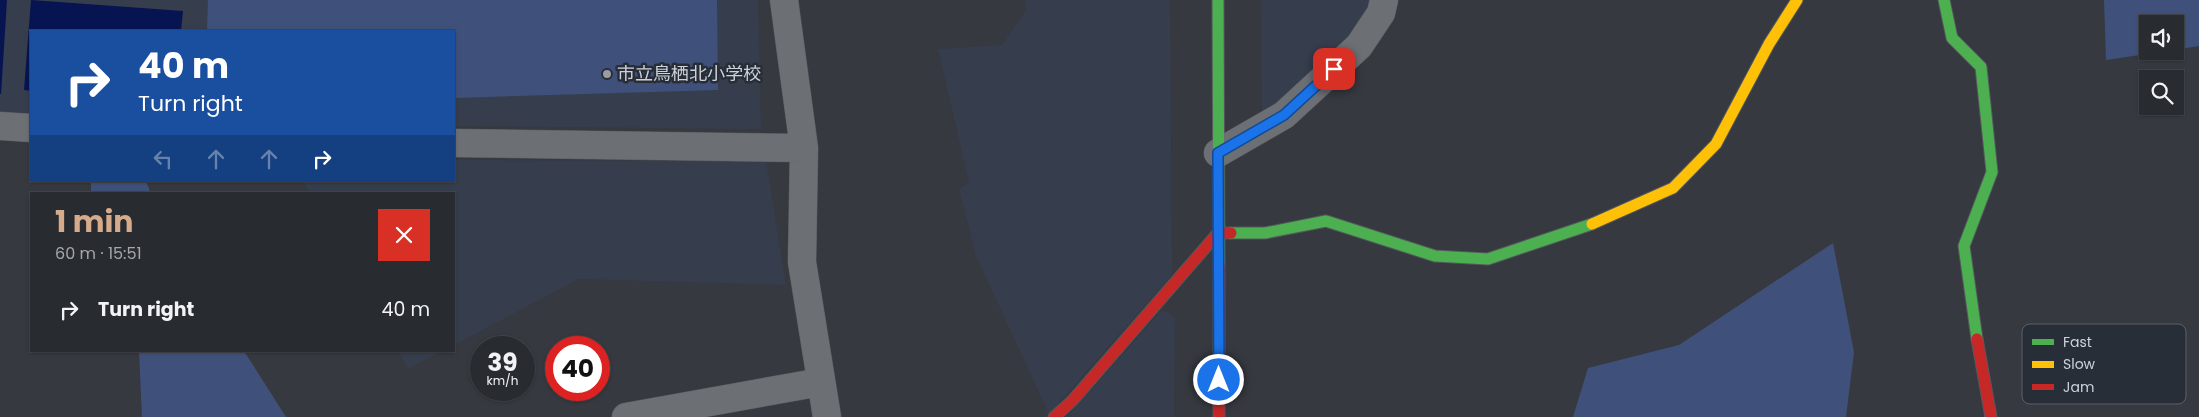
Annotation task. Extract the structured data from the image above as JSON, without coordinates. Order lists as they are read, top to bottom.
{
  "places": ["市立鳥栖北小学校"],
  "legend": ["Fast", "Slow", "Jam"],
  "page": {
    "turn": ["40 m", "Turn right"],
    "heading": ["1 min", "60 m · 15:51"],
    "list": [
      {
        "name": "Turn right",
        "value": "40 m"
      }
    ],
    "speed": "39 km/h",
    "limit": "40"
  }
}
